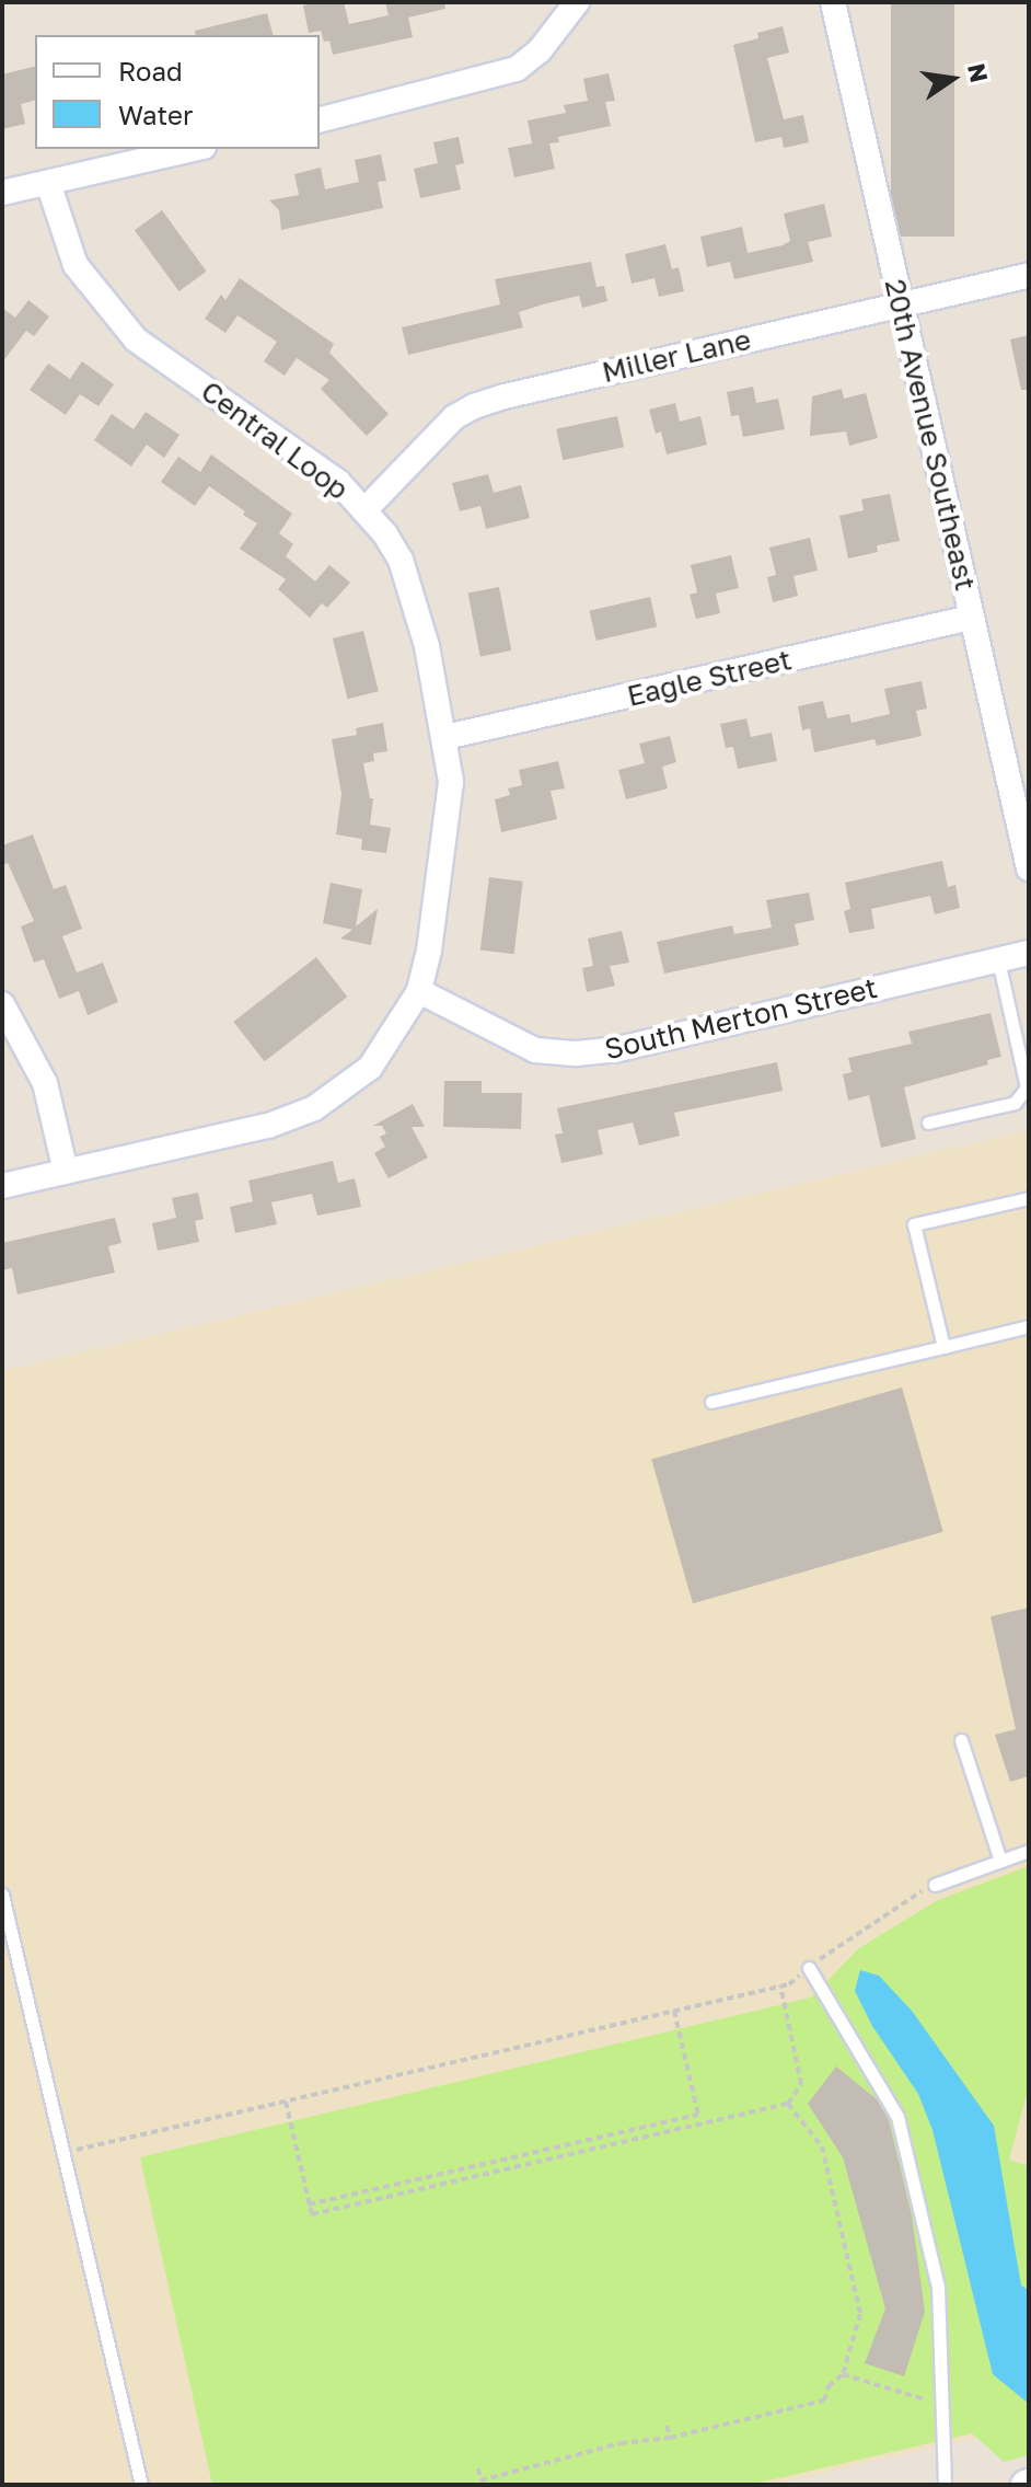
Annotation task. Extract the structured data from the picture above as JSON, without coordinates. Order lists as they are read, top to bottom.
{
  "streets": {
    "street": [
      "Miller Lane",
      "20th Avenue Southeast",
      "Central Loop",
      "Eagle Street",
      "South Merton Street"
    ]
  },
  "crossings": [
    ["Miller Lane", "20th Avenue Southeast"],
    ["Miller Lane", "Central Loop"],
    ["20th Avenue Southeast", "Eagle Street"],
    ["Central Loop", "Eagle Street"],
    ["Central Loop", "South Merton Street"]
  ],
  "legend": ["Road", "Water"],
  "north": "right"
}
